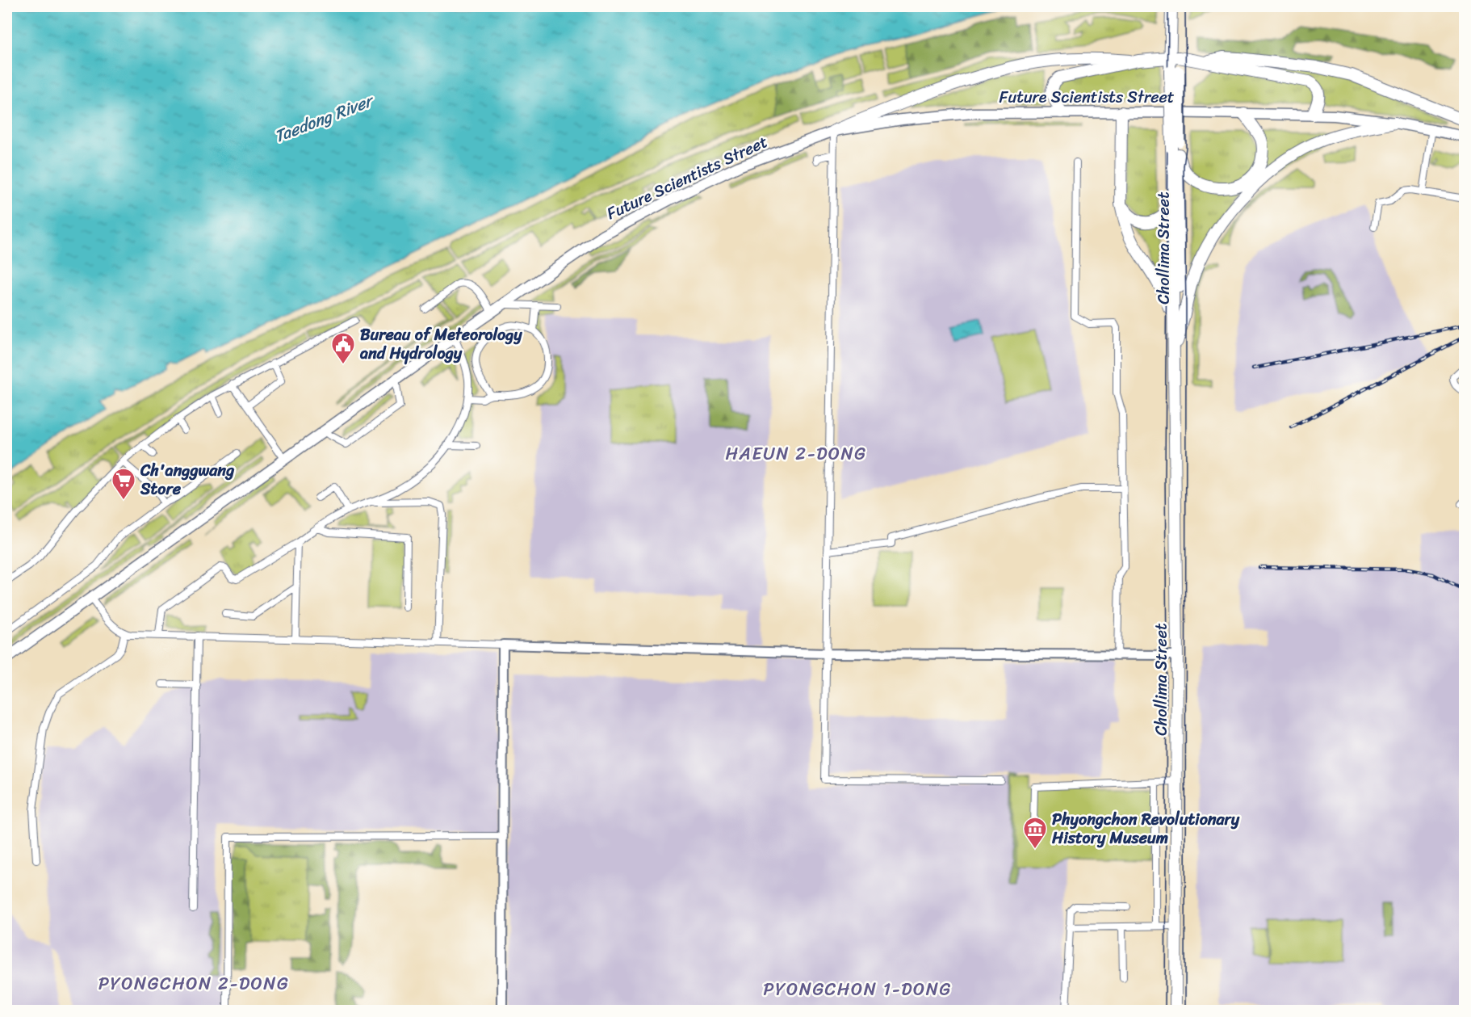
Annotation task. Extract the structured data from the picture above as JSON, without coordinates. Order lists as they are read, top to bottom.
{
  "streets": {
    "highway": ["Chollima Street"],
    "main road": ["Future Scientists Street"]
  },
  "districts": ["HAEUN 2-DONG", "PYONGCHON 2-DONG", "PYONGCHON 1-DONG"],
  "water": ["Taedong River"],
  "places": {
    "public building": ["Bureau of Meteorology and Hydrology"],
    "supermarket": ["Ch'anggwang Store"],
    "museum": ["Phyongchon Revolutionary History Museum"]
  }
}
